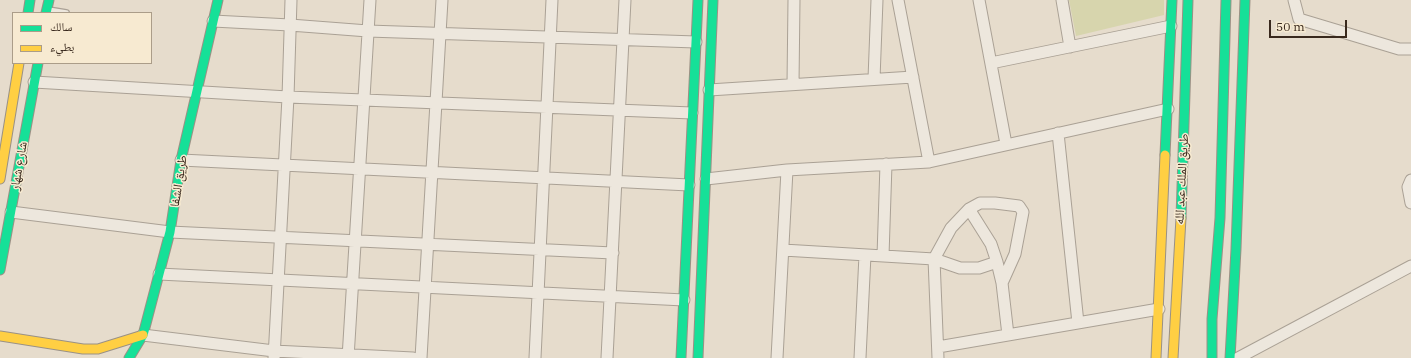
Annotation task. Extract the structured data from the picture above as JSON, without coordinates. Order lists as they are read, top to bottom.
{
  "streets": {
    "street": ["شارع شهار", "طريق الملك عبد الله", "طريق الشفا"]
  },
  "legend": ["سالك", "بطيء"],
  "scale_bar": "50 m"
}
